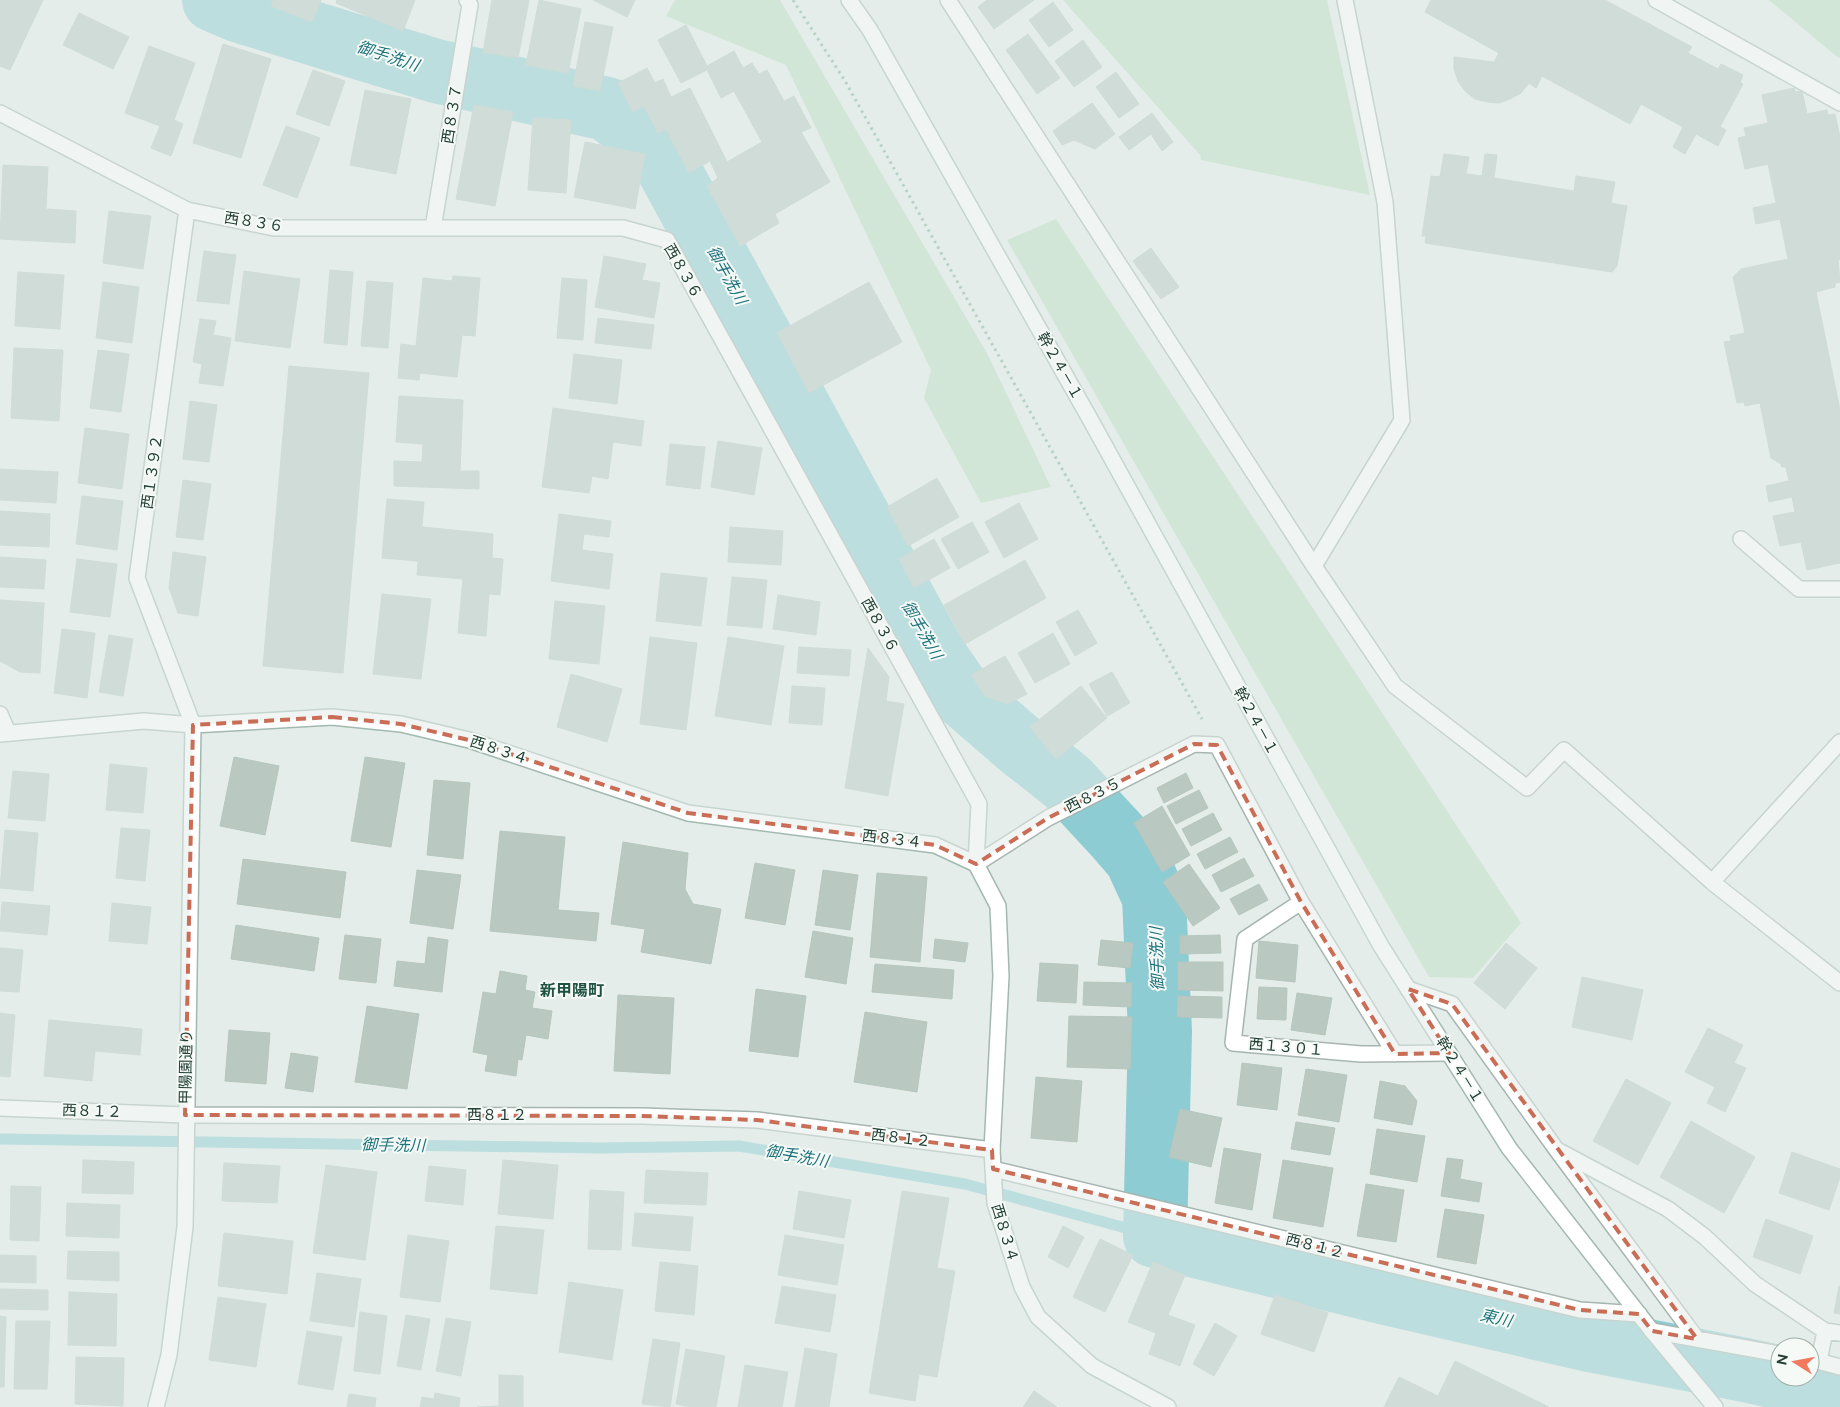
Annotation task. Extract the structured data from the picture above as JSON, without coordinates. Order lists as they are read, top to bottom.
{
  "streets": {
    "street": [
      "西８３７",
      "西８３６",
      "幹２４－１",
      "西１３９２",
      "西８３４",
      "西８３５",
      "西１３０１",
      "甲陽園通り",
      "西８１２"
    ]
  },
  "crossings": [
    ["西８３７", "西８３６"],
    ["西８３６", "西１３９２"],
    ["西８３６", "西８３４"],
    ["西８３６", "西８３５"],
    ["幹２４－１", "西１３０１"],
    ["幹２４－１", "西８１２"],
    ["西１３９２", "西８３４"],
    ["西１３９２", "甲陽園通り"],
    ["西８３４", "西８３５"],
    ["西８３４", "甲陽園通り"],
    ["西８３４", "西８１２"],
    ["甲陽園通り", "西８１２"]
  ],
  "districts": ["新甲陽町"],
  "water": ["御手洗川", "東川"],
  "north": "left"
}
